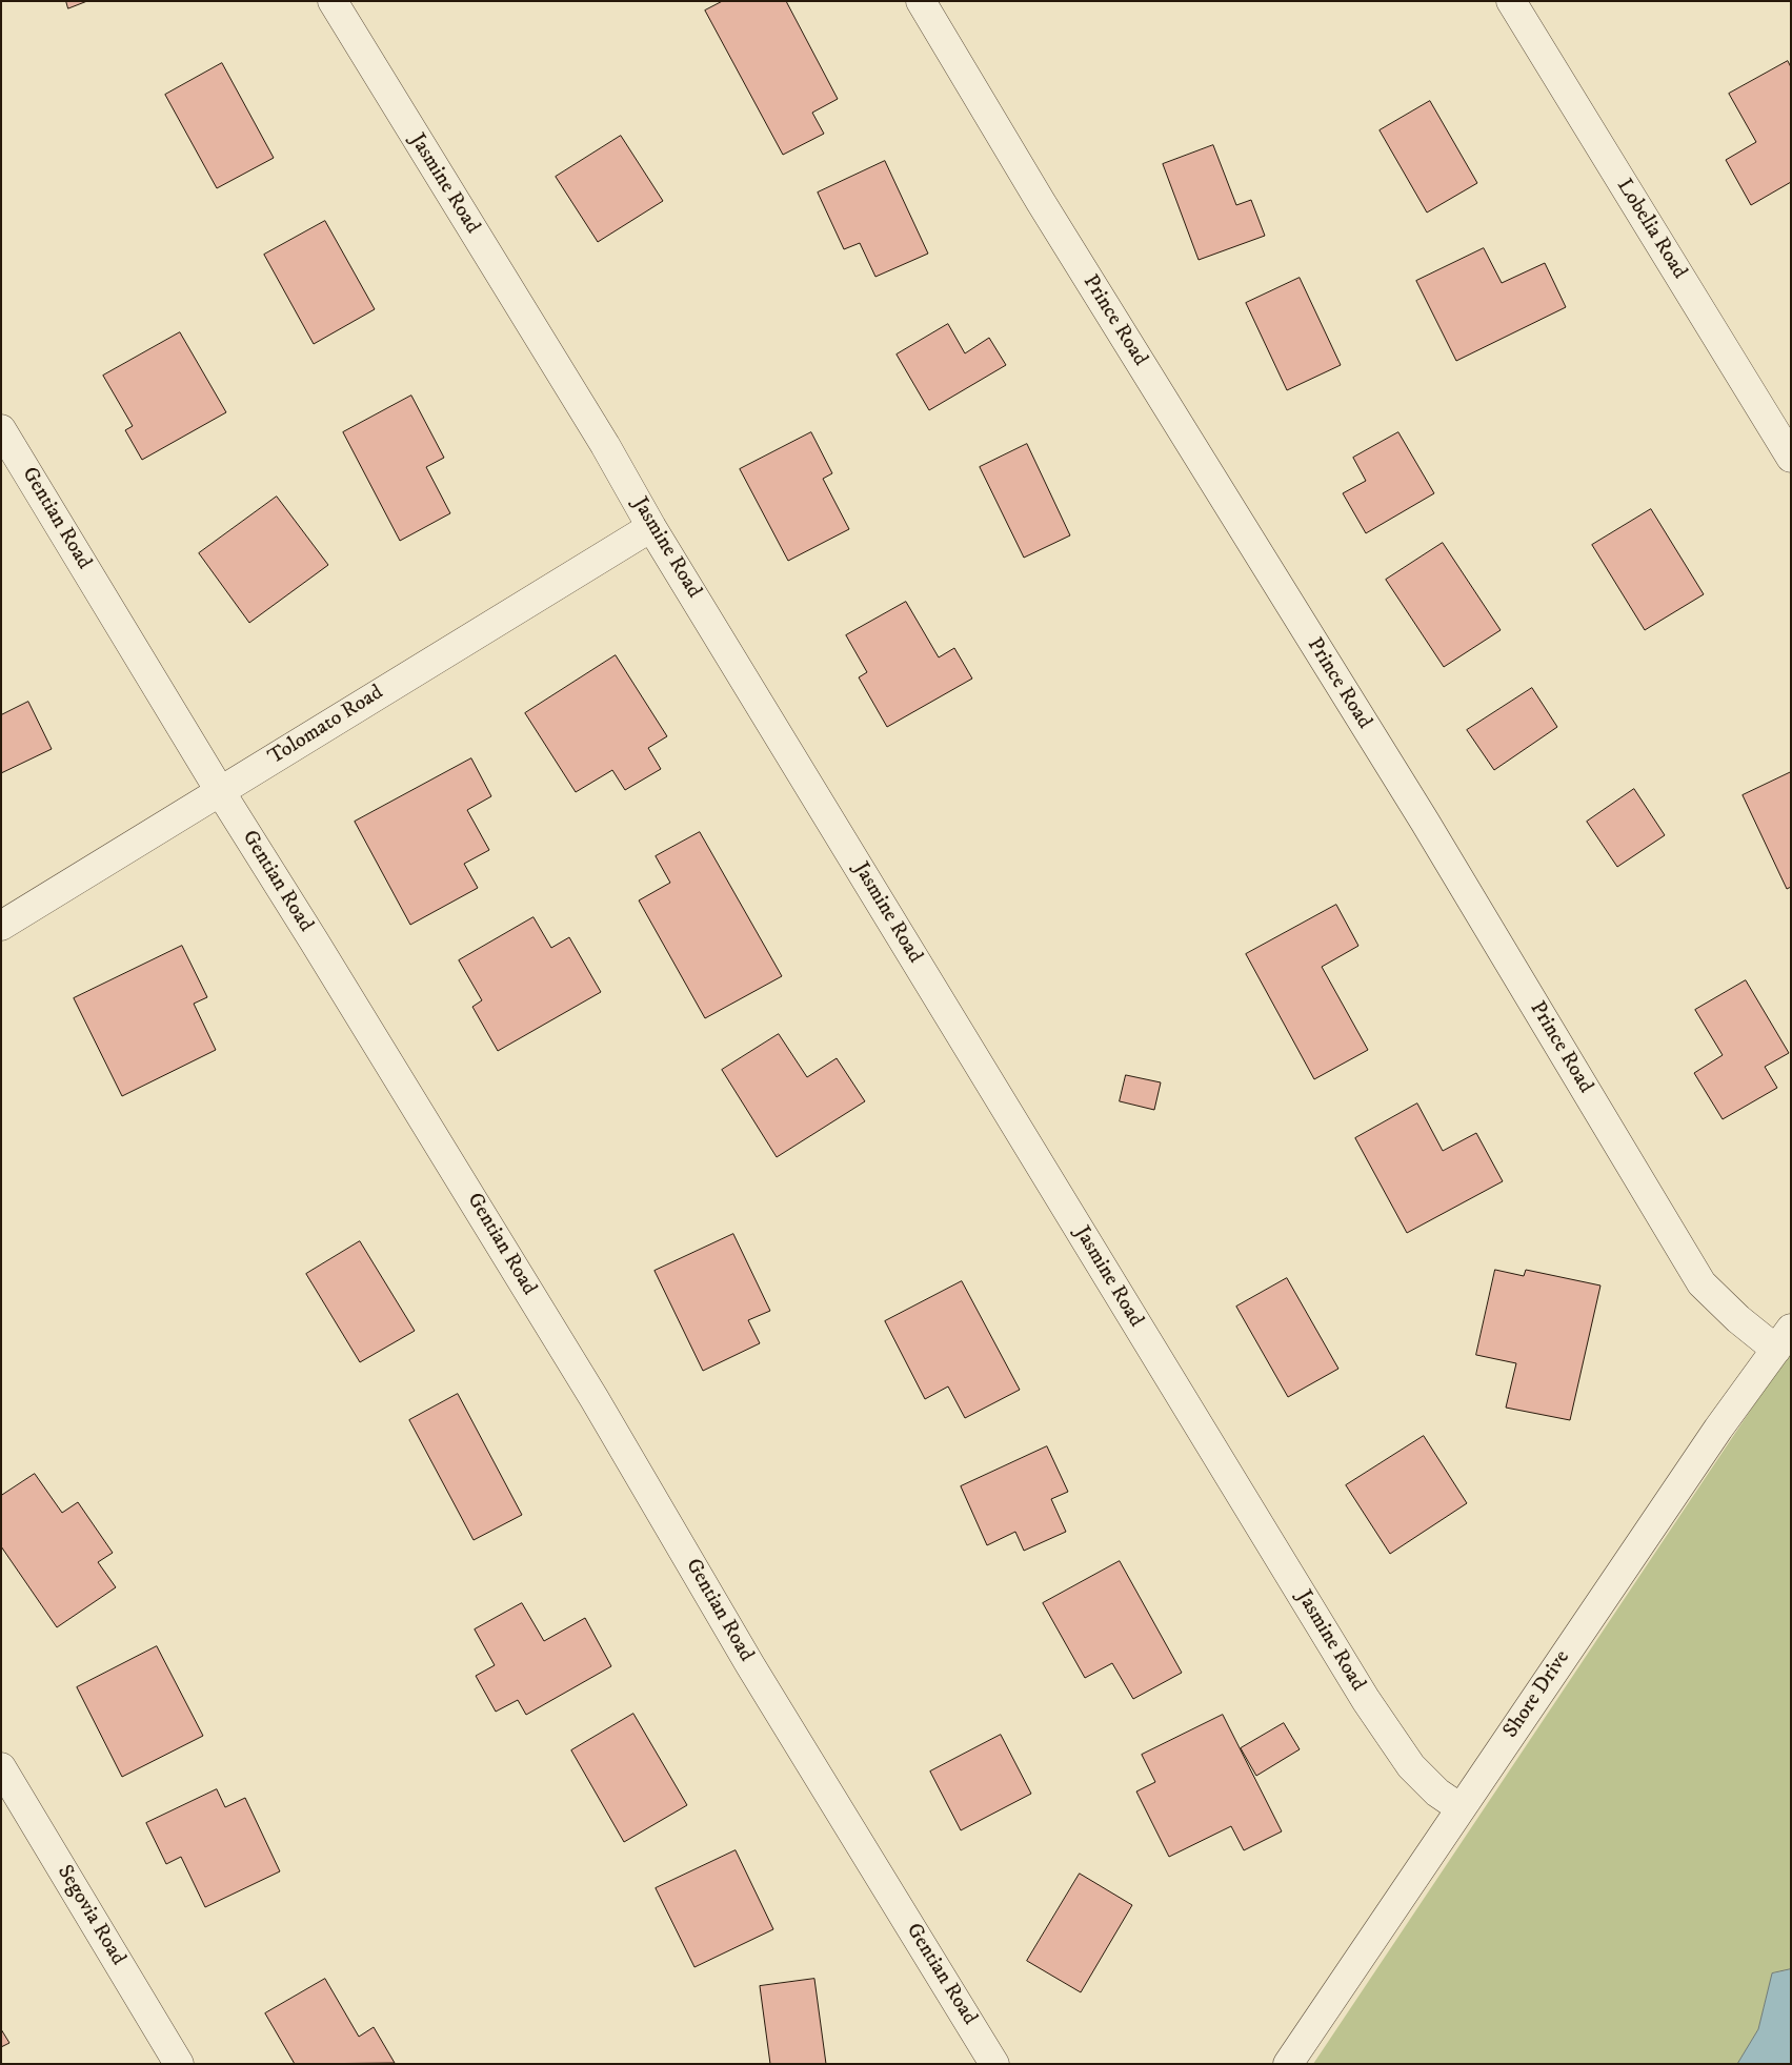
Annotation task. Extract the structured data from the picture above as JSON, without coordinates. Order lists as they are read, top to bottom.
{
  "streets": {
    "street": [
      "Jasmine Road",
      "Lobelia Road",
      "Prince Road",
      "Gentian Road",
      "Tolomato Road",
      "Shore Drive",
      "Segovia Road"
    ]
  },
  "crossings": [
    ["Jasmine Road", "Tolomato Road"],
    ["Jasmine Road", "Shore Drive"],
    ["Prince Road", "Shore Drive"],
    ["Gentian Road", "Tolomato Road"]
  ]
}
